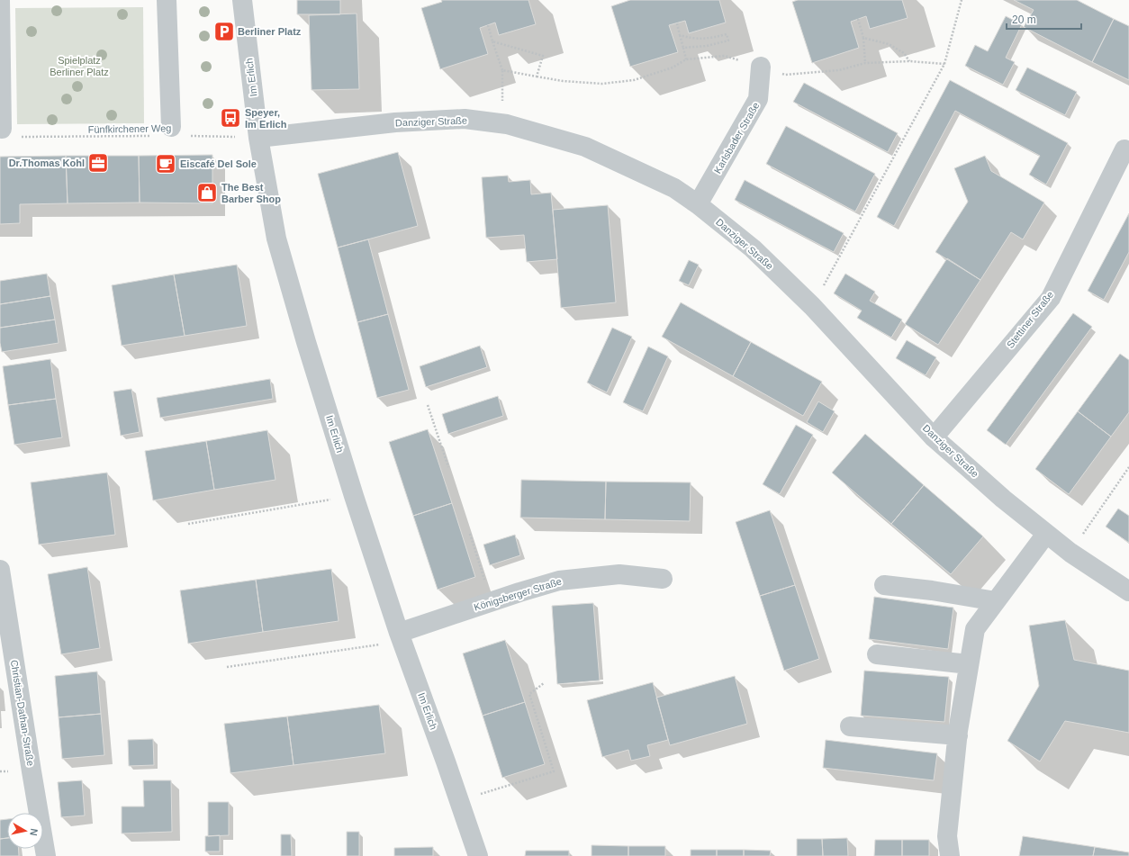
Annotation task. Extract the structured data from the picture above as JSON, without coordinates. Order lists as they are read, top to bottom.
{
  "streets": {
    "street": [
      "Im Erlich",
      "Danziger Straße",
      "Karlsbader Straße",
      "Stettiner Straße",
      "Königsberger Straße",
      "Christian-Dathan-Straße"
    ],
    "path": ["Fünfkirchener Weg"]
  },
  "crossings": [
    ["Im Erlich", "Danziger Straße"],
    ["Im Erlich", "Fünfkirchener Weg"],
    ["Im Erlich", "Königsberger Straße"],
    ["Danziger Straße", "Fünfkirchener Weg"],
    ["Danziger Straße", "Karlsbader Straße"],
    ["Danziger Straße", "Stettiner Straße"]
  ],
  "parks": ["Spielplatz Berliner Platz"],
  "places": {
    "parking": ["Berliner Platz"],
    "bus stop": ["Speyer, Im Erlich"],
    "office": ["Dr.Thomas Kohl"],
    "cafe": ["Eiscafé Del Sole"],
    "shop": ["The Best Barber Shop"]
  },
  "scale_bar": "20 m",
  "north": "right"
}
